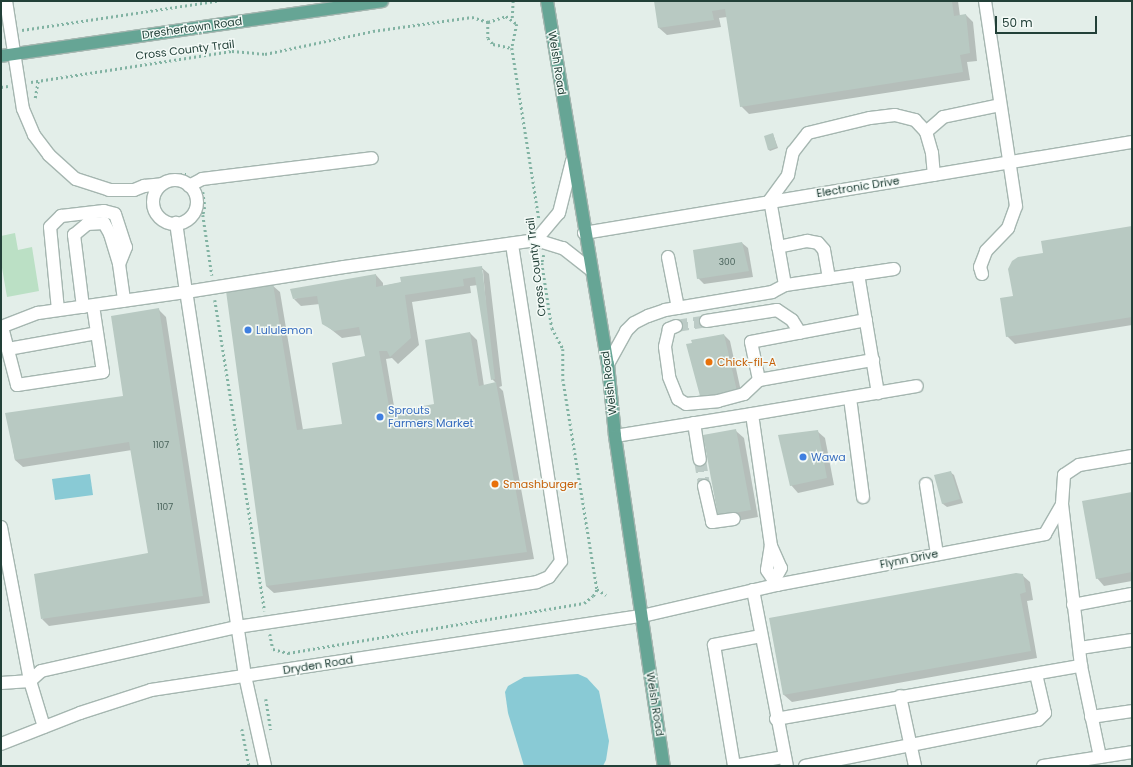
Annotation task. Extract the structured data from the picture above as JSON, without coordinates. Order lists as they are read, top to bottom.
{
  "streets": {
    "main road": ["Dreshertown Road", "Welsh Road"],
    "street": ["Electronic Drive", "Flynn Drive", "Dryden Road"],
    "path": ["Cross County Trail"]
  },
  "crossings": [
    ["Welsh Road", "Electronic Drive"],
    ["Welsh Road", "Flynn Drive"],
    ["Welsh Road", "Dryden Road"],
    ["Flynn Drive", "Dryden Road"]
  ],
  "places": [
    "Lululemon",
    "Chick-fil-A",
    "Sprouts Farmers Market",
    "Wawa",
    "Smashburger"
  ],
  "house_numbers": ["300", "1107", "1107"],
  "scale_bar": "50 m"
}
